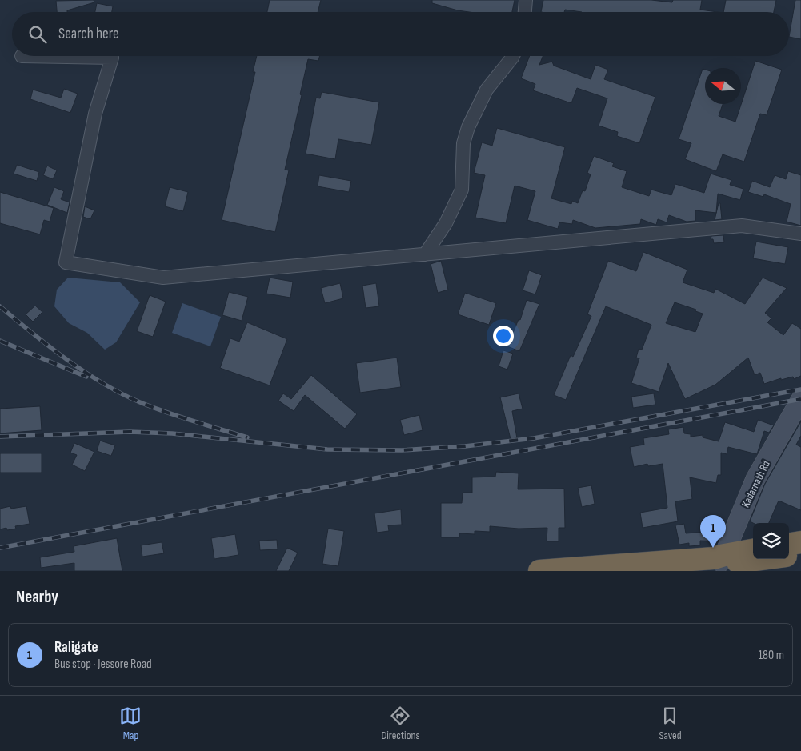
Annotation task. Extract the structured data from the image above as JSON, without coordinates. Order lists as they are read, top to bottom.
{
  "streets": {
    "main road": ["Kadarnath Rd"]
  },
  "north": "left",
  "page": {
    "search": "Search here",
    "pins": "1",
    "heading": "Nearby",
    "list": [
      {
        "mark": "1",
        "name": "Raligate",
        "note": "Bus stop · Jessore Road",
        "value": "180 m"
      }
    ],
    "nav": ["Map", "Directions", "Saved"]
  }
}
